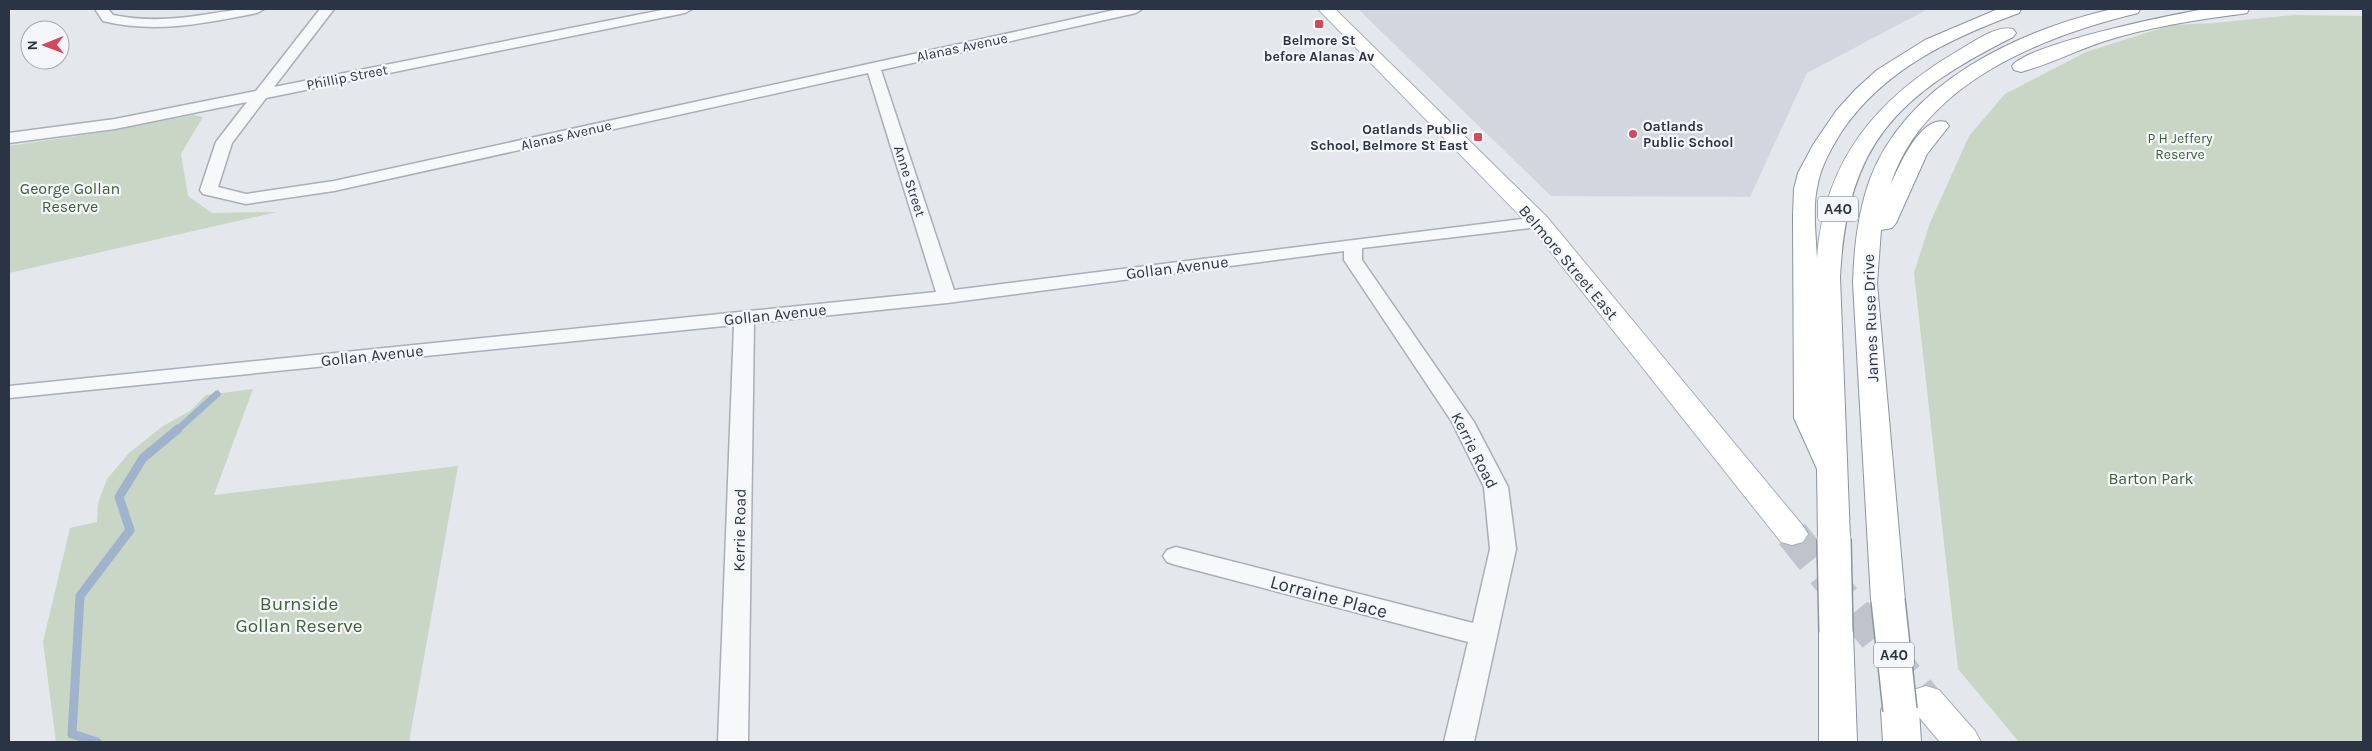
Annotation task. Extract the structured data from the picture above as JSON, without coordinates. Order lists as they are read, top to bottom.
{
  "streets": {
    "main road": ["A40", "Belmore Street East", "James Ruse Drive"],
    "street": [
      "Alanas Avenue",
      "Phillip Street",
      "Anne Street",
      "Gollan Avenue",
      "Kerrie Road",
      "Lorraine Place"
    ]
  },
  "crossings": [
    ["Alanas Avenue", "Phillip Street"],
    ["Alanas Avenue", "Anne Street"],
    ["Anne Street", "Gollan Avenue"],
    ["Belmore Street East", "Gollan Avenue"],
    ["Gollan Avenue", "Kerrie Road"],
    ["Kerrie Road", "Lorraine Place"]
  ],
  "parks": [
    "P H Jeffery Reserve",
    "George Gollan Reserve",
    "Barton Park",
    "Burnside Gollan Reserve"
  ],
  "places": {
    "transit": ["Belmore St before Alanas Av", "Oatlands Public School, Belmore St East"],
    "other": ["Oatlands Public School"]
  },
  "north": "left"
}
